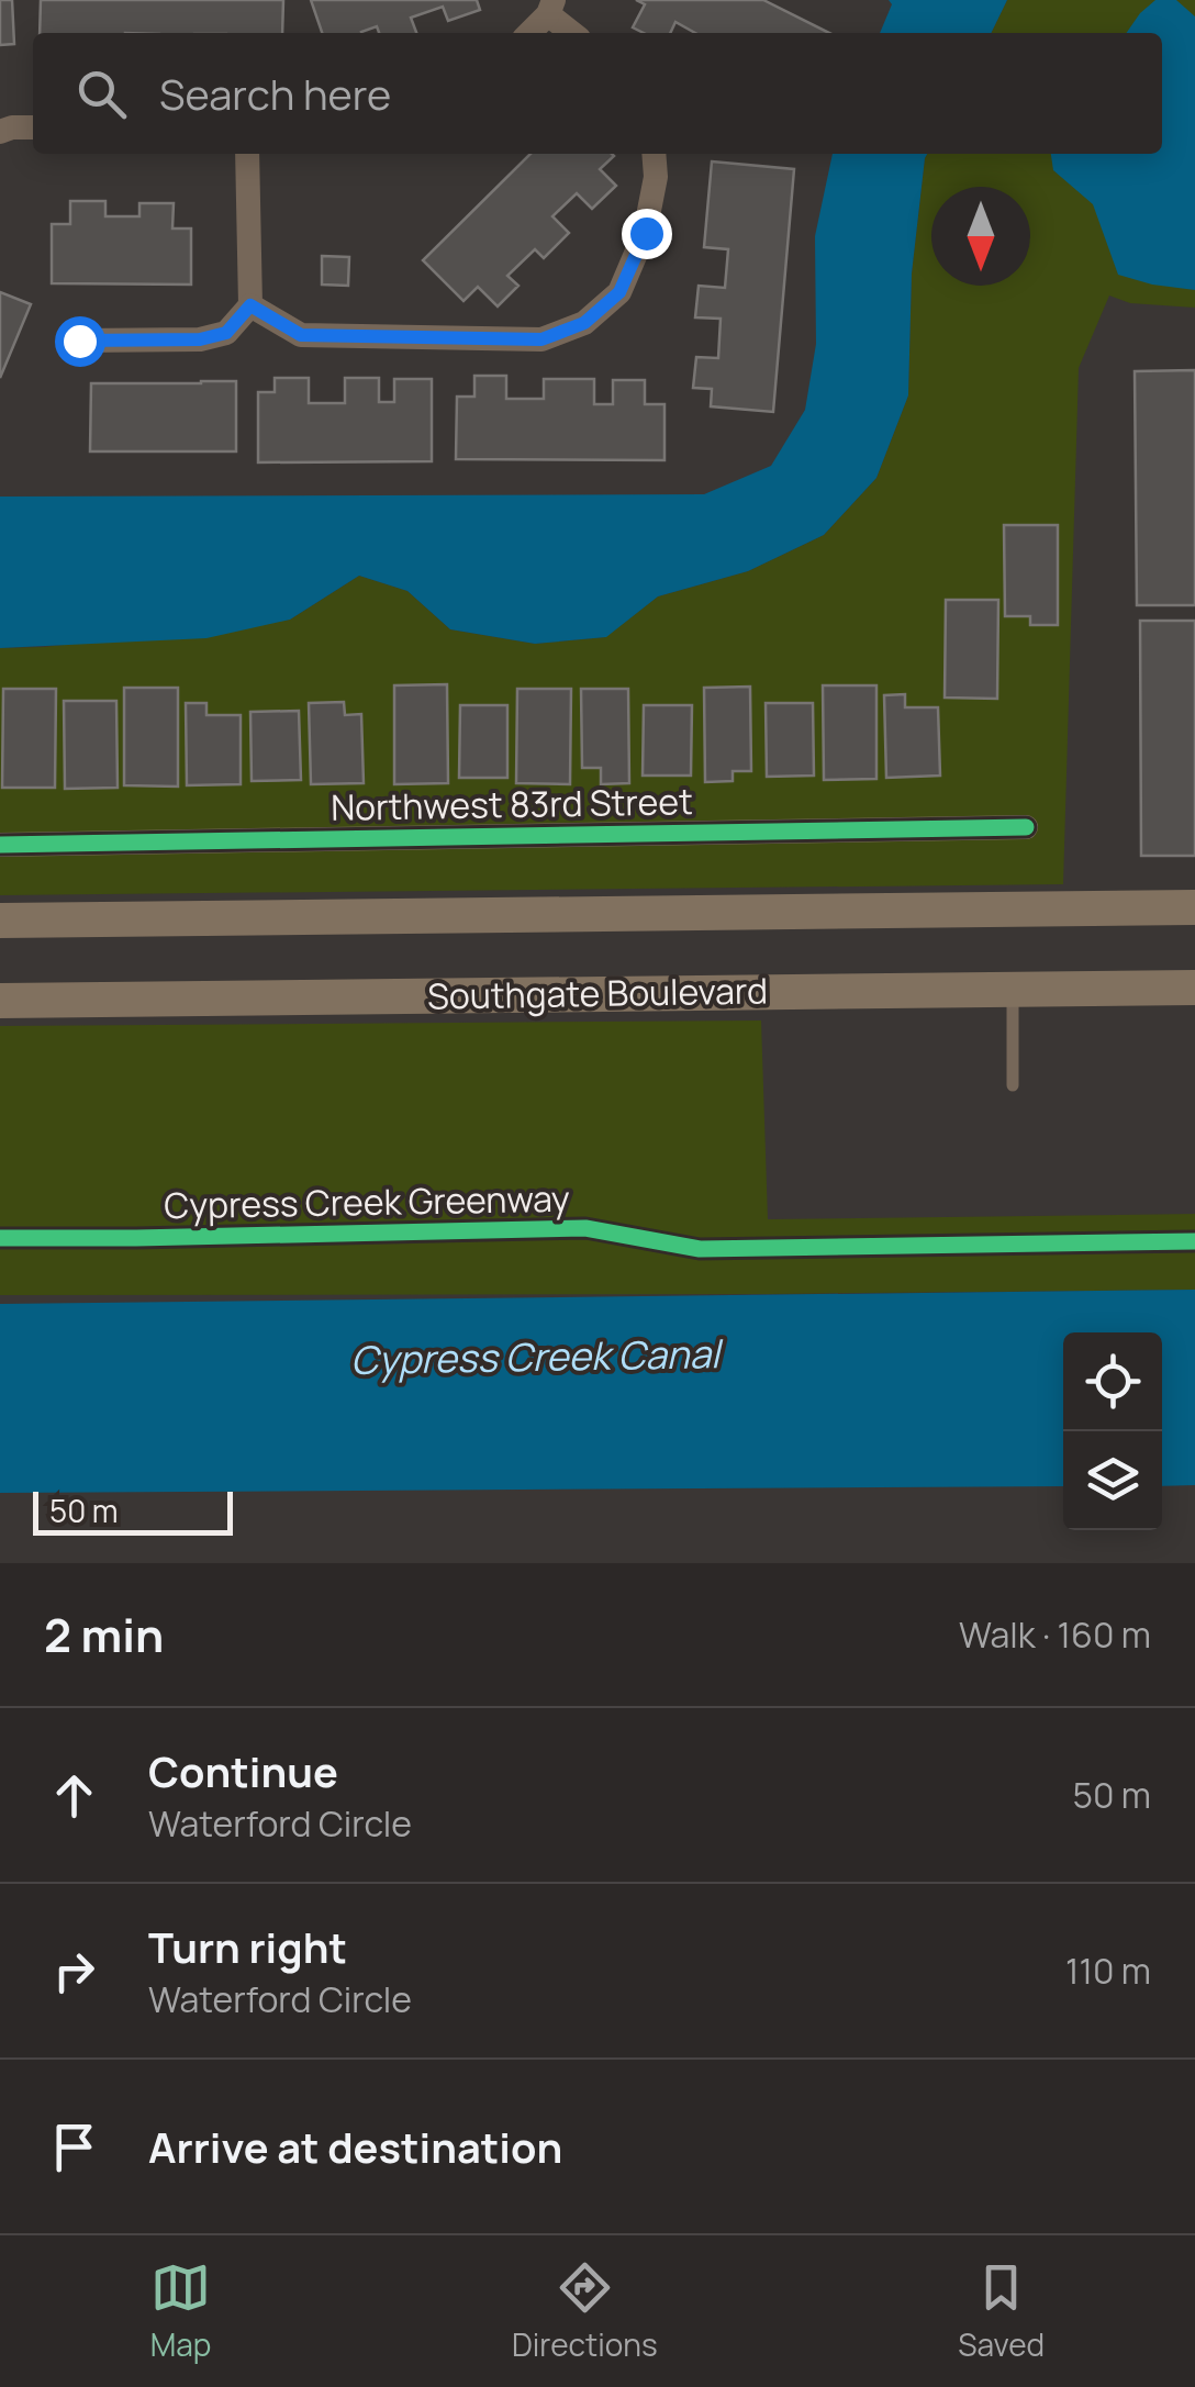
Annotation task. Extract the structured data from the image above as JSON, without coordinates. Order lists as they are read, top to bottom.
{
  "streets": {
    "main road": ["Southgate Boulevard"],
    "street": ["Northwest 83rd Street"],
    "cycle path": ["Cypress Creek Greenway"]
  },
  "water": ["Cypress Creek Canal"],
  "scale_bar": "50 m",
  "north": "bottom",
  "page": {
    "search": "Search here",
    "scale": "50 m",
    "heading": ["2 min", "Walk · 160 m"],
    "list": [
      ["Continue", "Waterford Circle", "50 m"],
      ["Turn right", "Waterford Circle", "110 m"],
      "Arrive at destination"
    ],
    "nav": ["Map", "Directions", "Saved"]
  }
}
